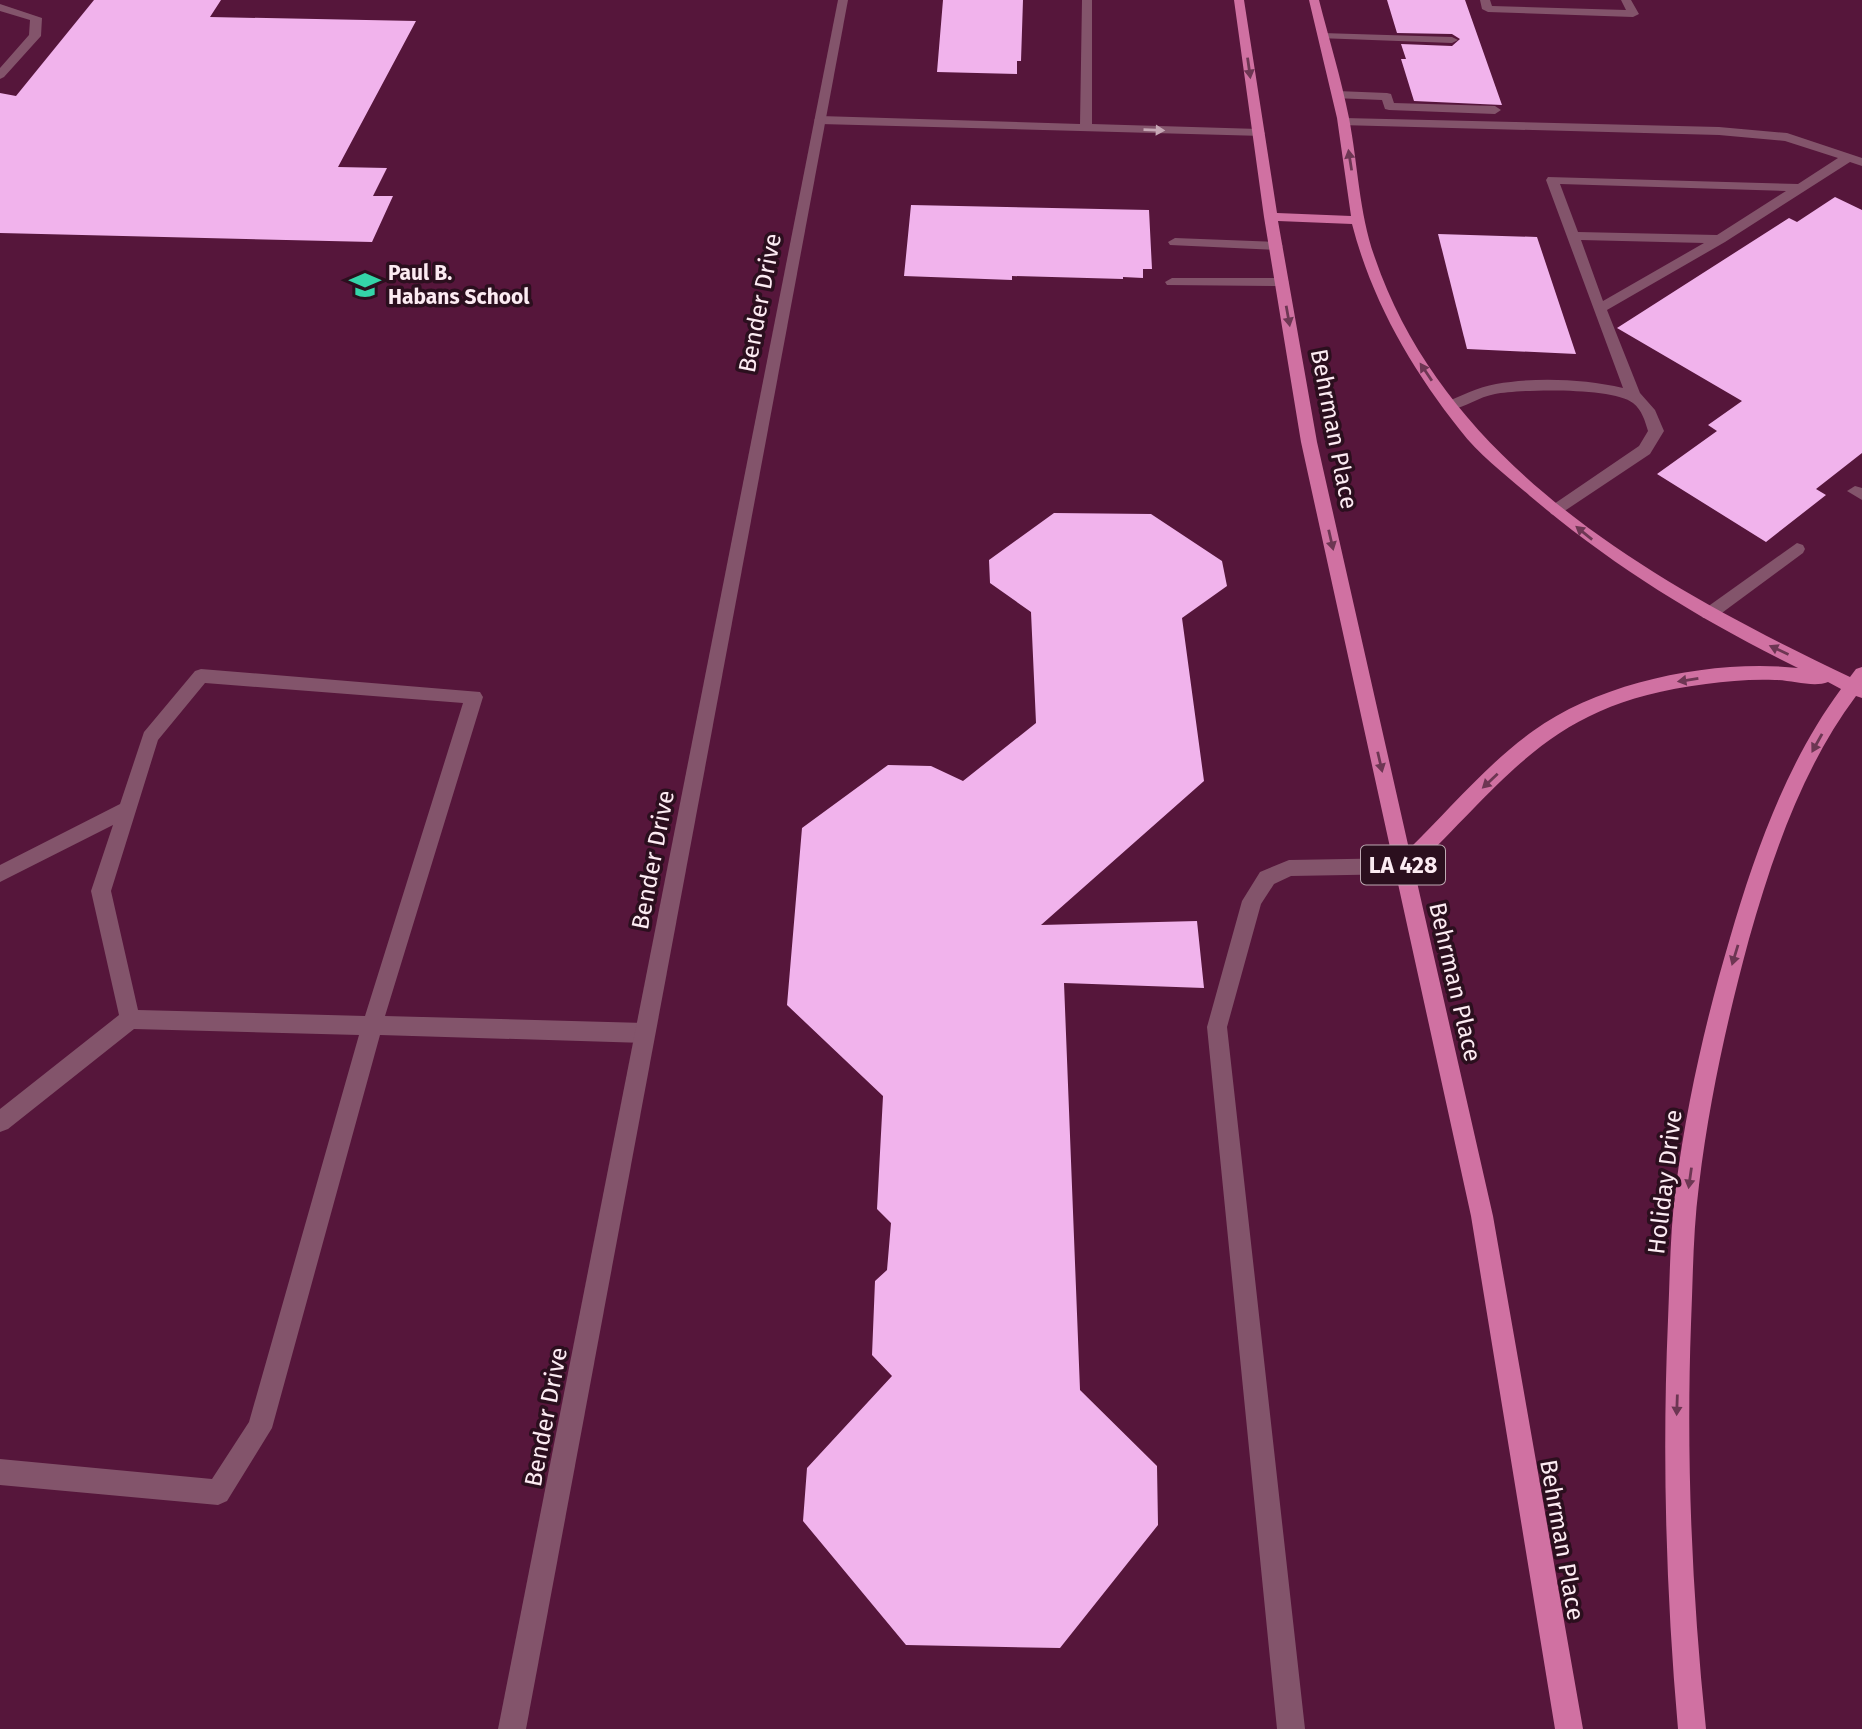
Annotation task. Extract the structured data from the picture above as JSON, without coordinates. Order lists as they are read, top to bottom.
{
  "streets": {
    "main road": ["Behrman Place", "LA 428", "Holiday Drive"],
    "street": ["Bender Drive"]
  },
  "one_way": ["Holiday Drive"],
  "places": {
    "school or university": ["Paul B. Habans School"]
  }
}
